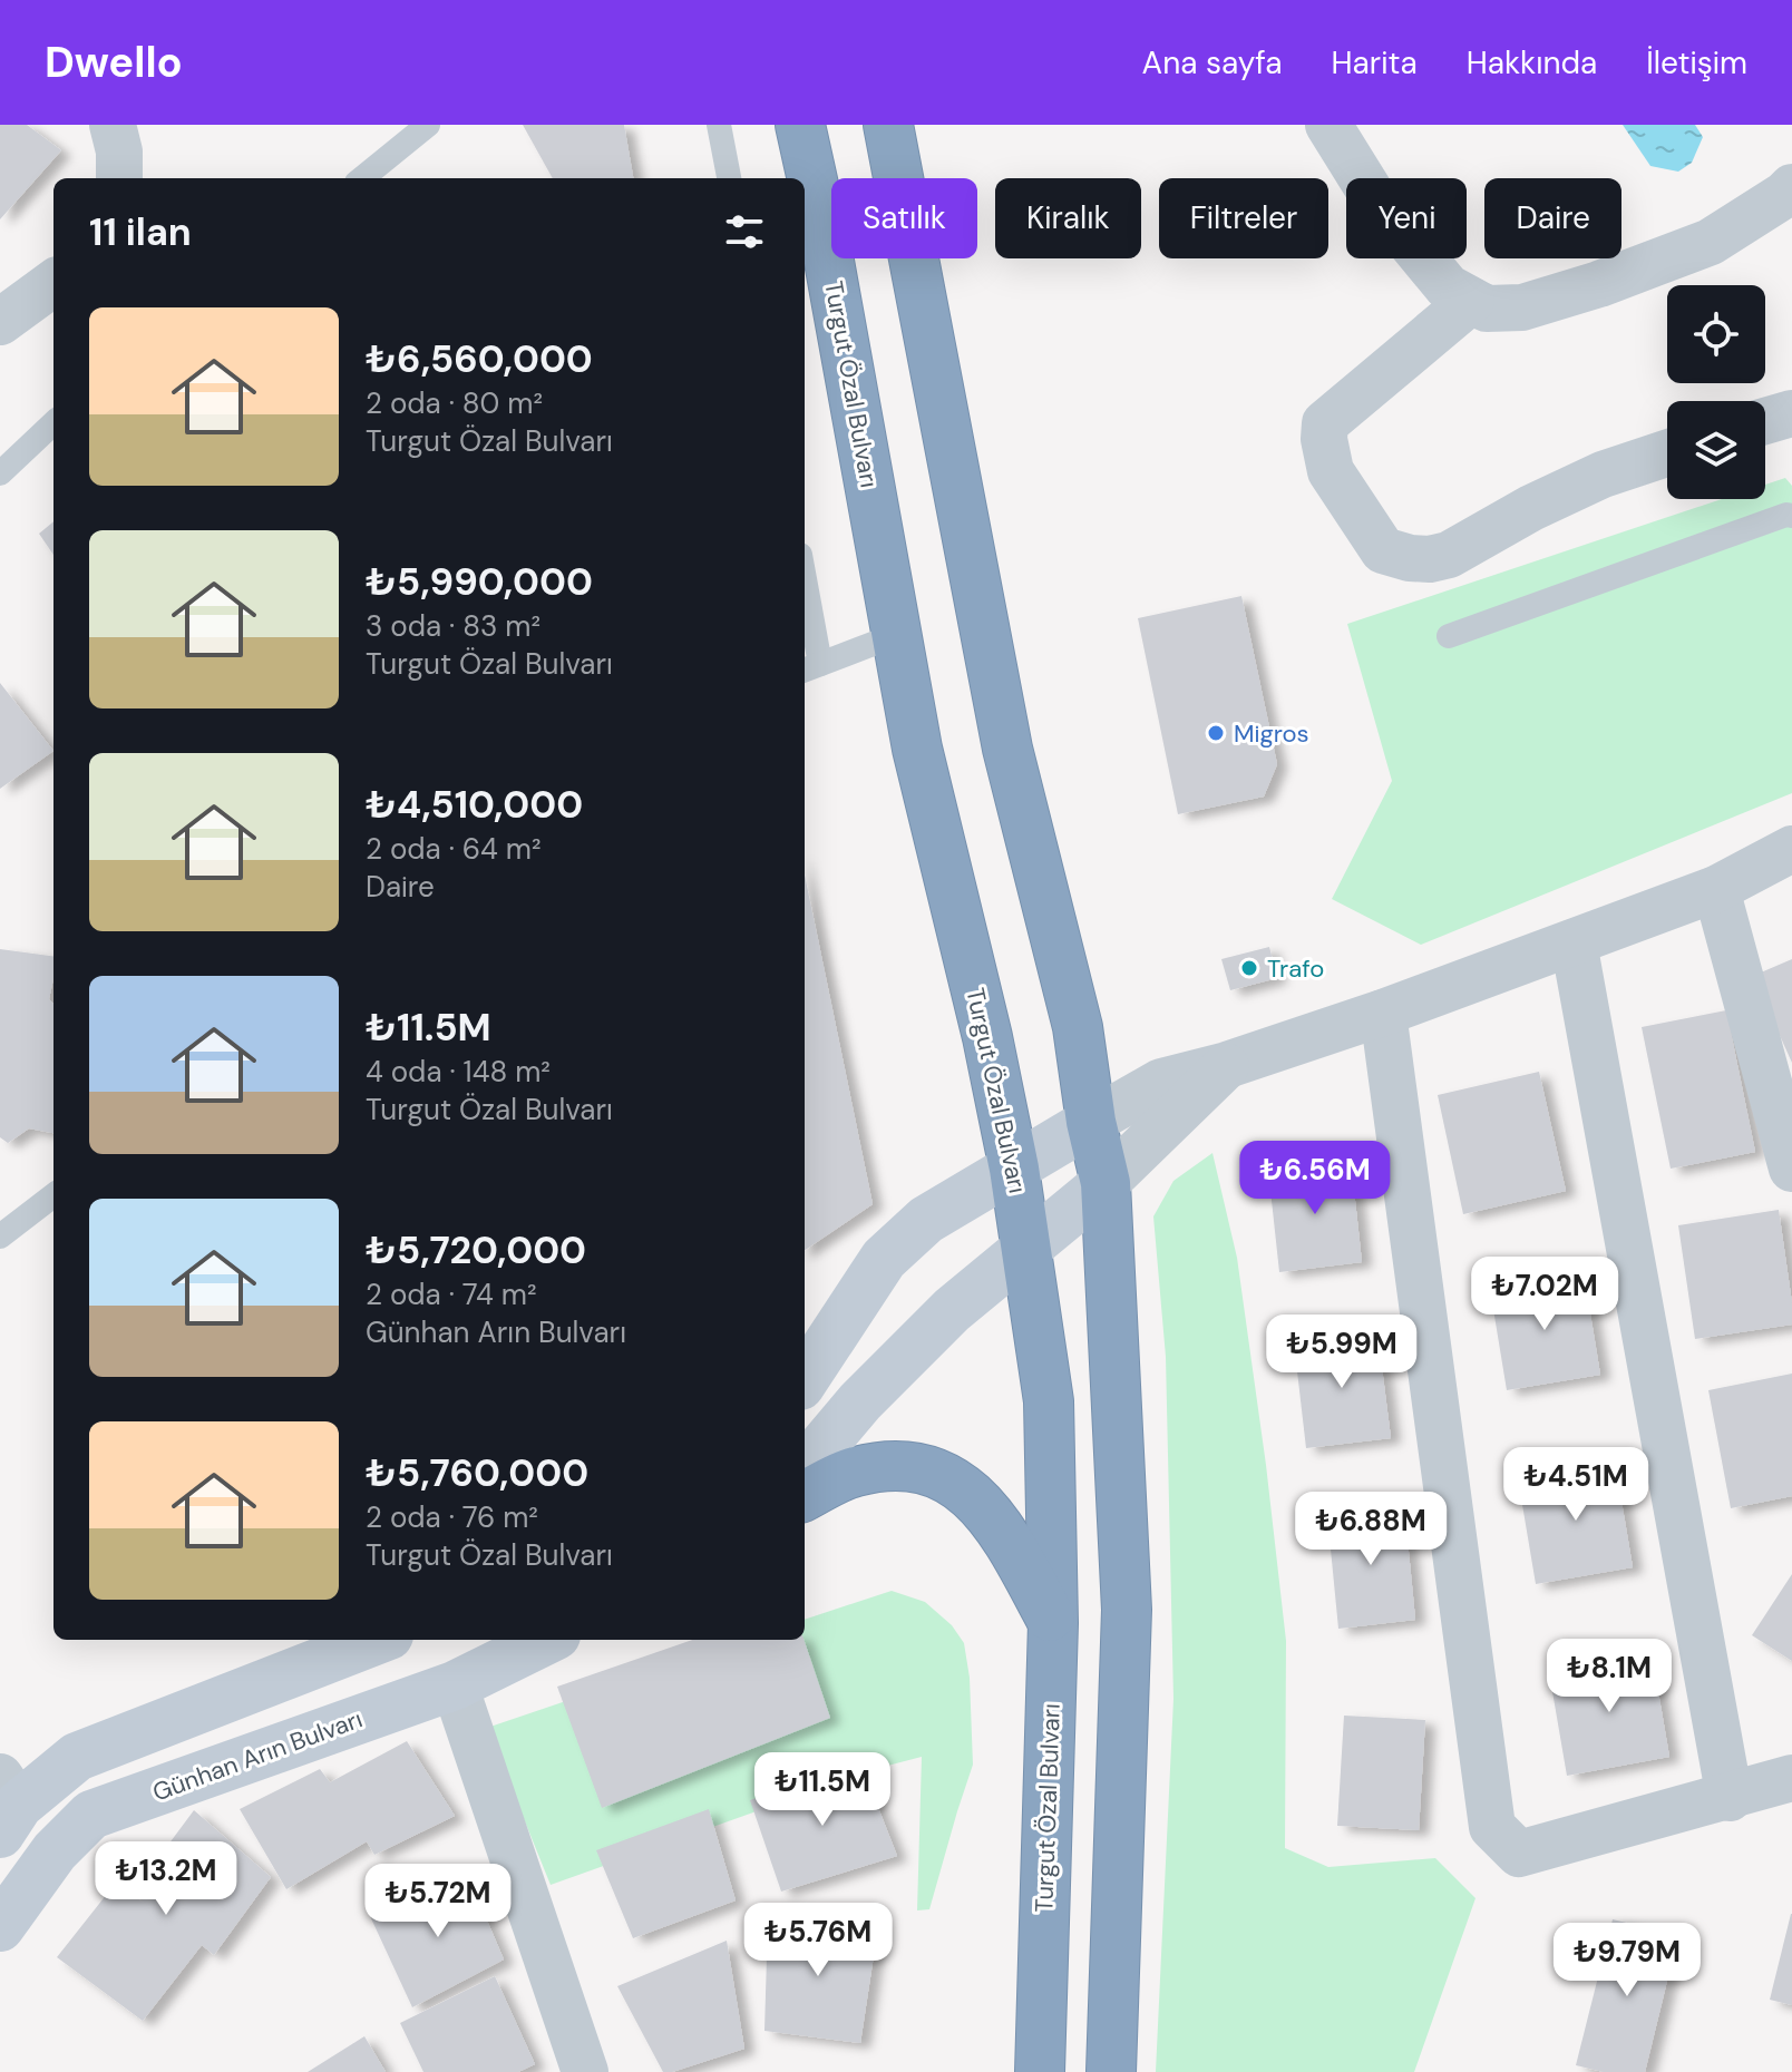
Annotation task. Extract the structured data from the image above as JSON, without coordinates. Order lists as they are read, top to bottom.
{
  "streets": {
    "highway": ["Turgut Özal Bulvarı"],
    "main road": ["Günhan Arın Bulvarı"]
  },
  "places": ["Migros", "Trafo"],
  "page": {
    "header": "Dwello",
    "nav": [
      "Ana sayfa",
      "Harita",
      "Hakkında",
      "İletişim"
    ],
    "chip": [
      "Satılık",
      "Kiralık",
      "Filtreler",
      "Yeni",
      "Daire"
    ],
    "heading": "11 ilan",
    "list": [
      {
        "name": "₺6,560,000",
        "note": "2 oda · 80 m² · Turgut Özal Bulvarı"
      },
      {
        "name": "₺5,990,000",
        "note": "3 oda · 83 m² · Turgut Özal Bulvarı"
      },
      {
        "name": "₺4,510,000",
        "note": "2 oda · 64 m² · Daire"
      },
      {
        "name": "₺11.5M",
        "note": "4 oda · 148 m² · Turgut Özal Bulvarı"
      },
      {
        "name": "₺5,720,000",
        "note": "2 oda · 74 m² · Günhan Arın Bulvarı"
      },
      {
        "name": "₺5,760,000",
        "note": "2 oda · 76 m² · Turgut Özal Bulvarı"
      }
    ],
    "price": [
      "₺6.56M",
      "₺7.02M",
      "₺5.99M",
      "₺4.51M",
      "₺6.88M",
      "₺8.1M",
      "₺11.5M",
      "₺13.2M",
      "₺5.72M",
      "₺5.76M",
      "₺9.79M"
    ]
  }
}
